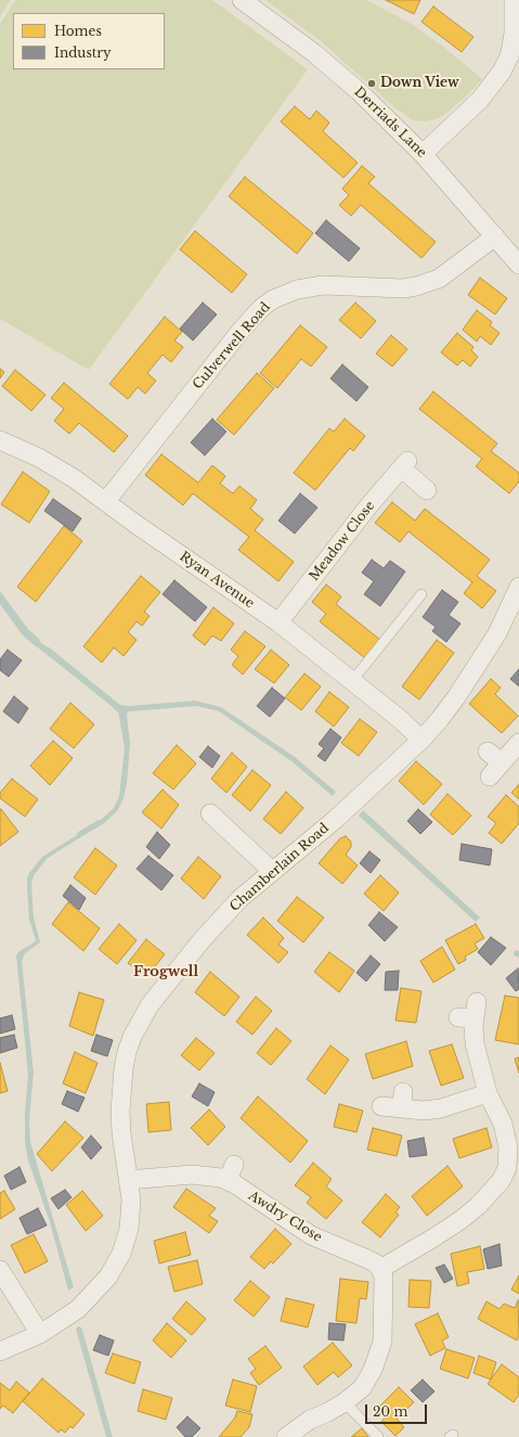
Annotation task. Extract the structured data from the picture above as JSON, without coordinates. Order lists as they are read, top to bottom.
{
  "streets": {
    "street": [
      "Derriads Lane",
      "Culverwell Road",
      "Meadow Close",
      "Ryan Avenue",
      "Chamberlain Road",
      "Awdry Close"
    ]
  },
  "crossings": [
    ["Derriads Lane", "Culverwell Road"],
    ["Culverwell Road", "Ryan Avenue"],
    ["Meadow Close", "Ryan Avenue"],
    ["Ryan Avenue", "Chamberlain Road"],
    ["Chamberlain Road", "Awdry Close"]
  ],
  "districts": ["Frogwell"],
  "places": ["Down View"],
  "legend": ["Homes", "Industry"],
  "scale_bar": "20 m"
}
